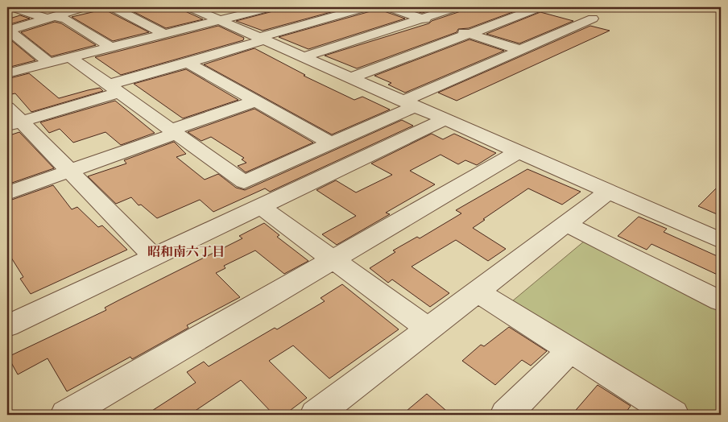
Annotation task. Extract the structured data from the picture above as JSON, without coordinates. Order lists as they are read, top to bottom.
{
  "districts": ["昭和南六丁目"]
}
